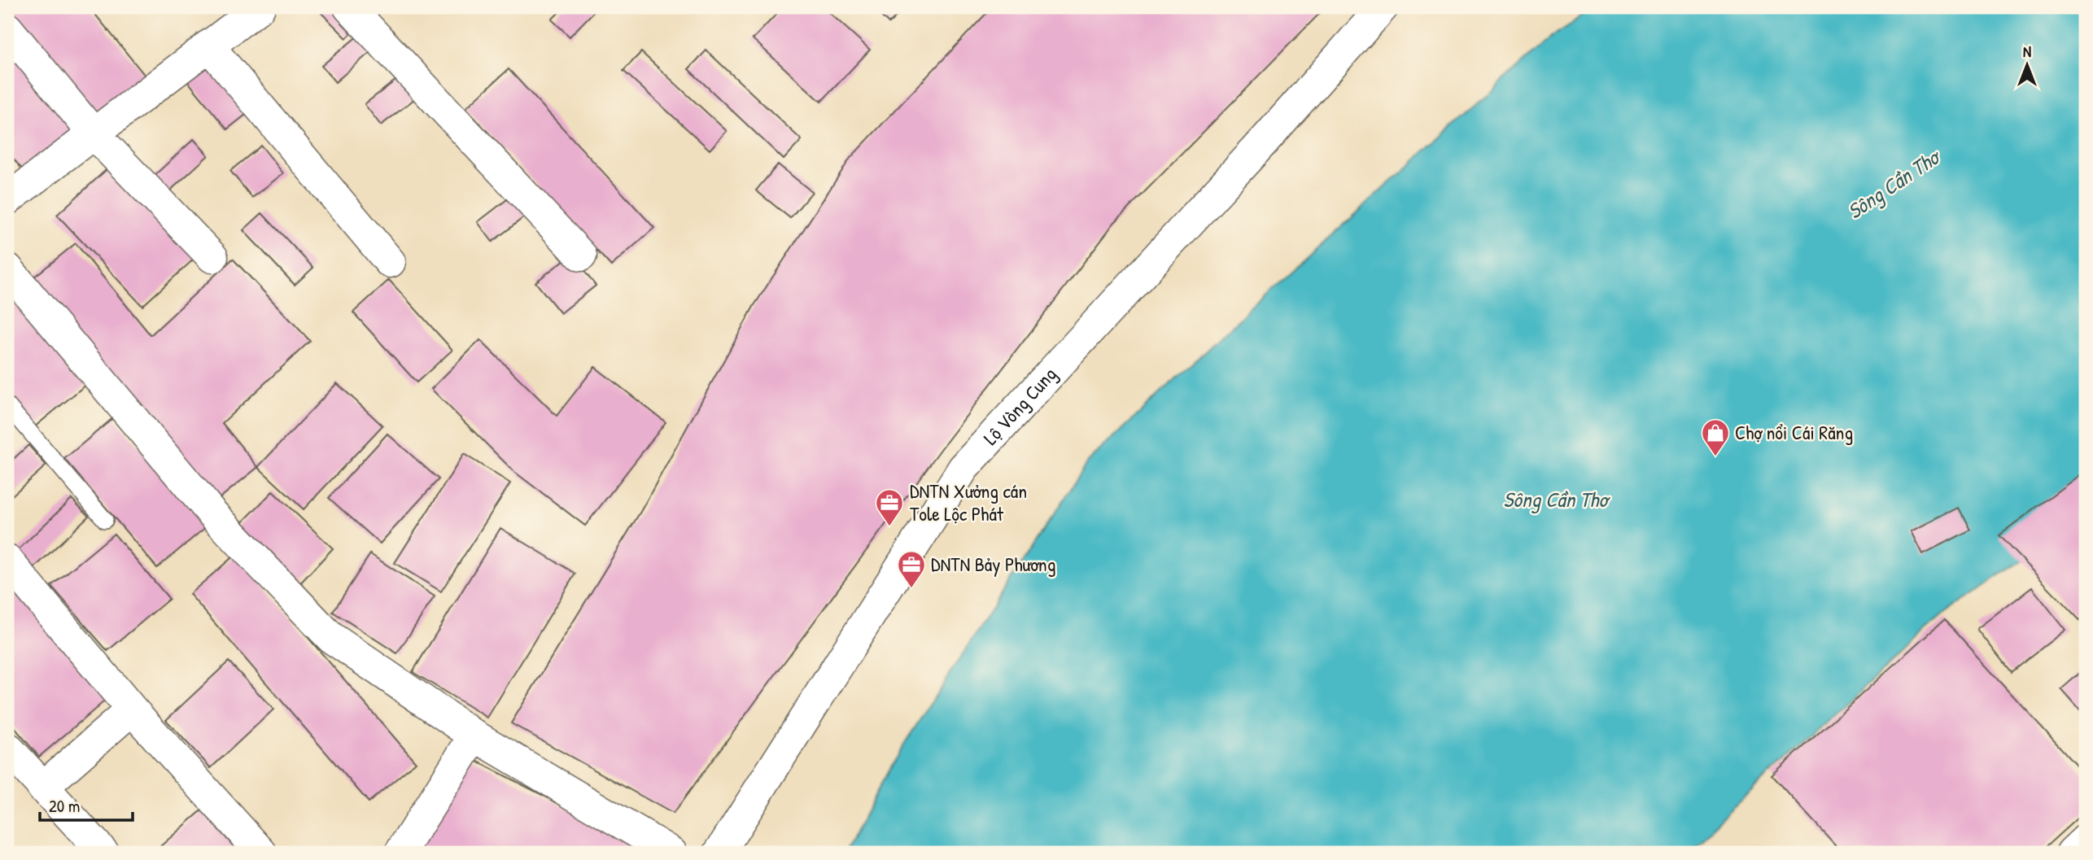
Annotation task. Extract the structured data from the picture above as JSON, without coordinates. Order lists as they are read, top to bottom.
{
  "streets": {
    "street": ["Lộ Vòng Cung"]
  },
  "water": ["Sông Cần Thơ"],
  "places": {
    "shop": ["Chợ nổi Cái Răng"],
    "office": ["DNTN Xưởng cán Tole Lộc Phát", "DNTN Bảy Phương"]
  },
  "scale_bar": "20 m",
  "north": "top"
}
